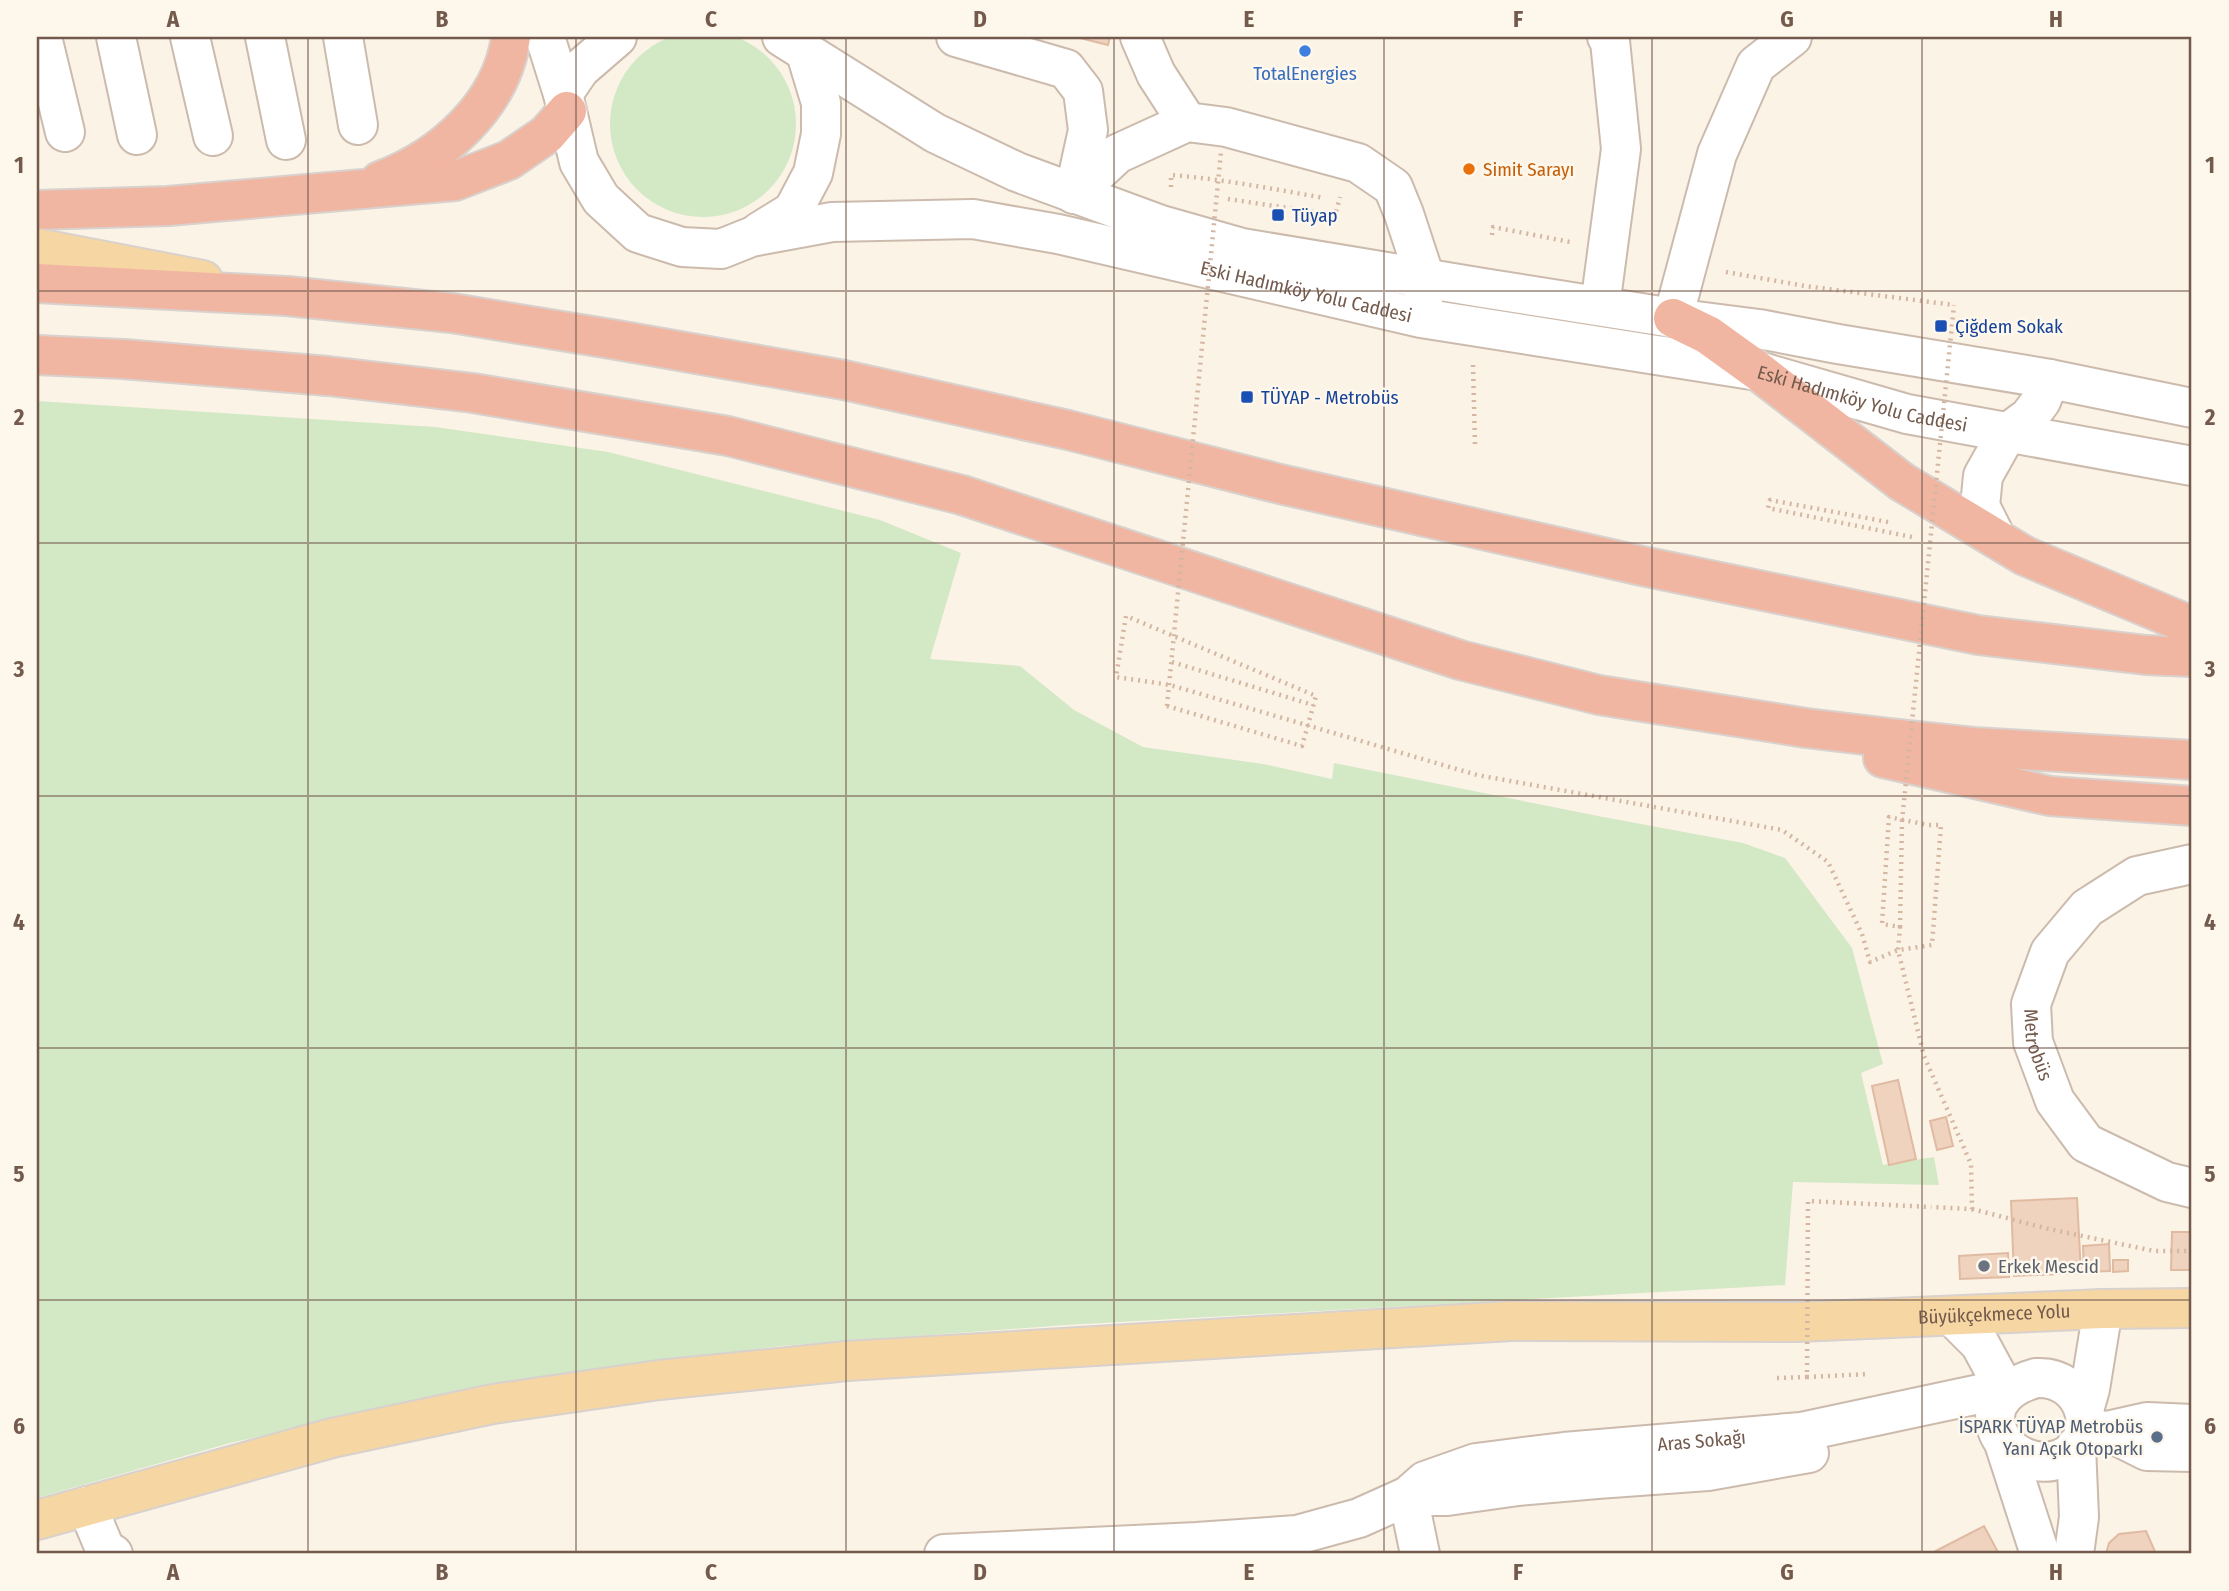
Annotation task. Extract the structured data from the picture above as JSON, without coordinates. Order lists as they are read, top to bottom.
{
  "streets": {
    "main road": ["Büyükçekmece Yolu"],
    "street": ["Eski Hadımköy Yolu Caddesi", "Metrobüs", "Aras Sokağı"]
  },
  "places": {
    "other": [
      "TotalEnergies",
      "Simit Sarayı",
      "Erkek Mescid",
      "İSPARK TÜYAP Metrobüs Yanı Açık Otoparkı"
    ],
    "transit": ["Tüyap", "Çiğdem Sokak", "TÜYAP - Metrobüs"]
  },
  "grid": {
    "columns": [
      "A",
      "B",
      "C",
      "D",
      "E",
      "F",
      "G",
      "H"
    ],
    "rows": [
      "1",
      "2",
      "3",
      "4",
      "5",
      "6"
    ]
  }
}
